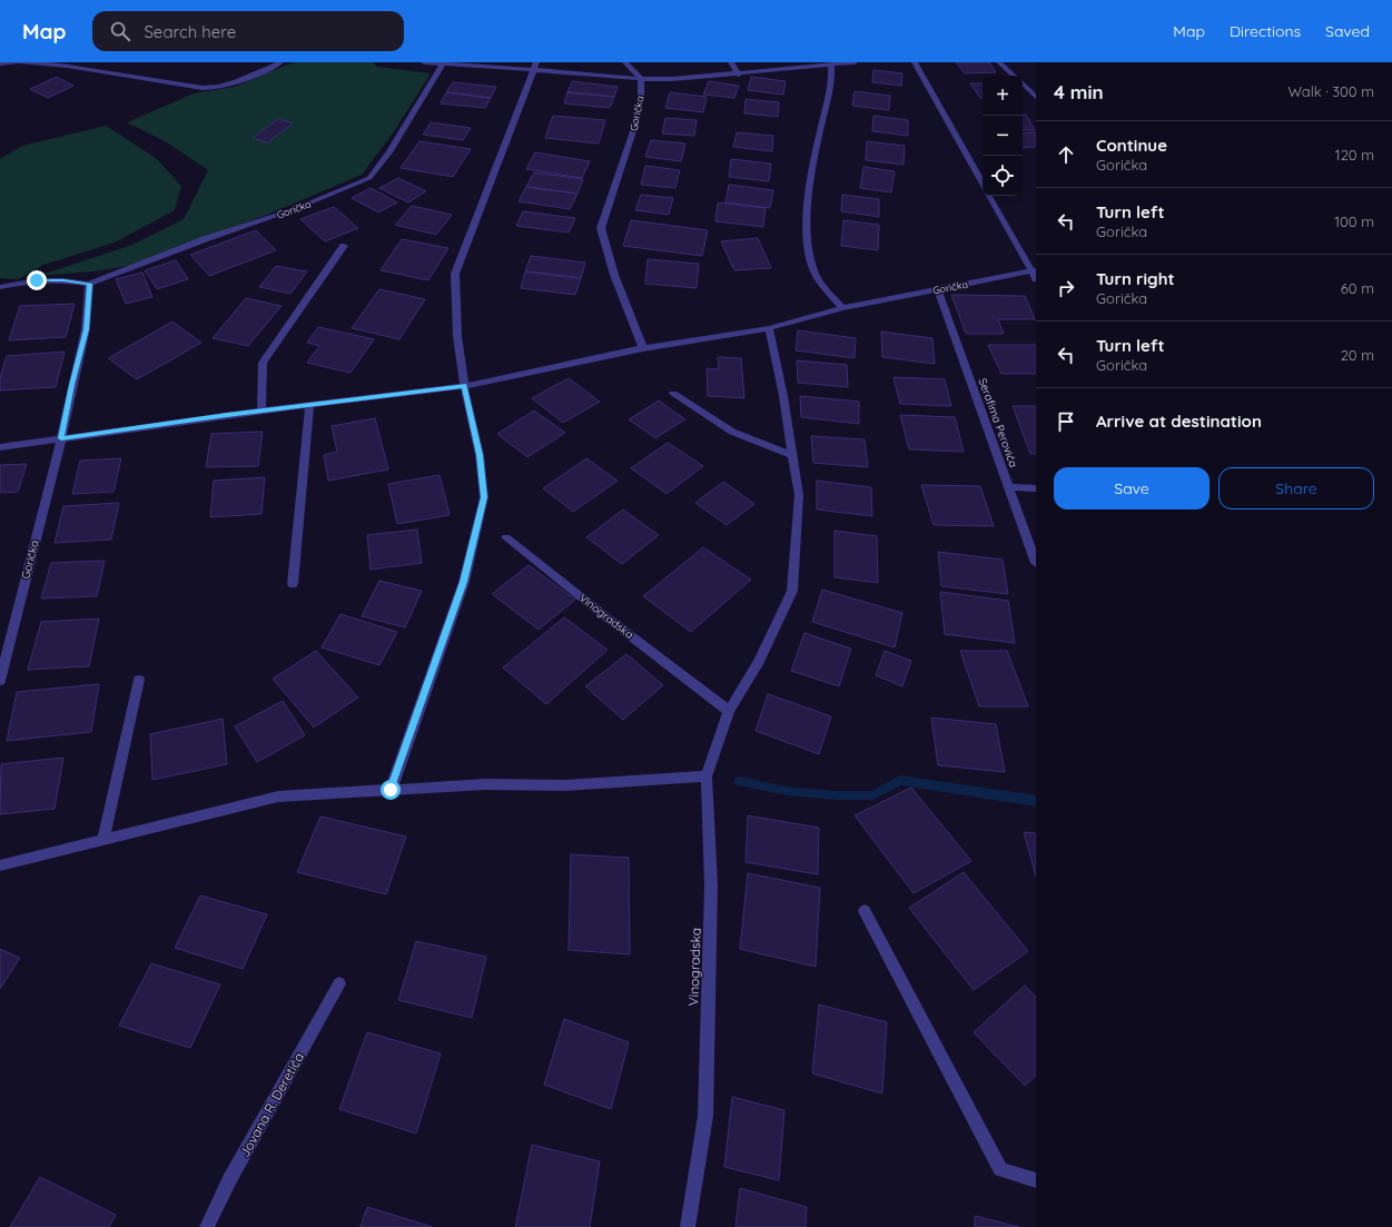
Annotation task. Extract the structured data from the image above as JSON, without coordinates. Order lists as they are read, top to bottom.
{
  "streets": {
    "street": [
      "Gorička",
      "Serafima Perovića",
      "Vinogradska",
      "Jovana R. Deretića"
    ]
  },
  "crossings": [
    ["Gorička", "Serafima Perovića"],
    ["Gorička", "Vinogradska"]
  ],
  "page": {
    "header": "Map",
    "search": "Search here",
    "nav": ["Map", "Directions", "Saved"],
    "heading": ["4 min", "Walk · 300 m"],
    "map_buttons": ["+", "−"],
    "list": [
      ["Continue", "Gorička", "120 m"],
      ["Turn left", "Gorička", "100 m"],
      ["Turn right", "Gorička", "60 m"],
      ["Turn left", "Gorička", "20 m"],
      "Arrive at destination"
    ],
    "buttons": ["Save", "Share"]
  }
}
